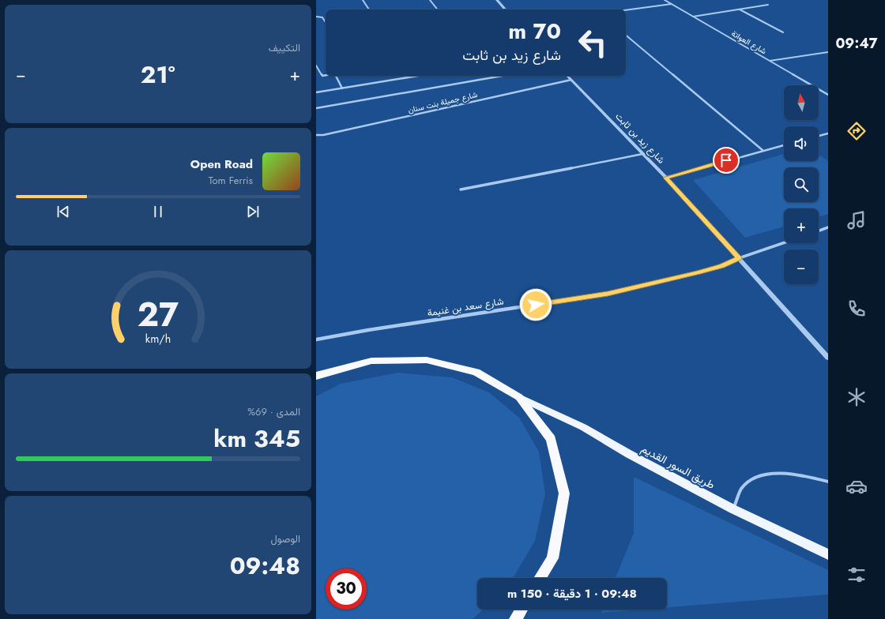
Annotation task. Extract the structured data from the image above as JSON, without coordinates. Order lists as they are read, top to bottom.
{
  "streets": {
    "main road": ["طريق السور القديم"],
    "street": [
      "شارع العواتة",
      "شارع جميلة بنت سنان",
      "شارع زيد بن ثابت",
      "شارع سعد بن غنيمة"
    ]
  },
  "crossings": [
    ["شارع جميلة بنت سنان", "شارع زيد بن ثابت"],
    ["شارع زيد بن ثابت", "شارع سعد بن غنيمة"]
  ],
  "north": "top",
  "page": {
    "tabs": "09:47",
    "tile": [
      "التكييف",
      ["المدى · 69%", "345 km"],
      ["الوصول", "09:48"]
    ],
    "turn": ["70 m", "شارع زيد بن ثابت"],
    "heat": ["−", "21°", "+"],
    "map_buttons": ["+", "−"],
    "song": ["Open Road", "Tom Ferris"],
    "limit": "30",
    "trip": "09:48 · 1 دقيقة · 150 m",
    "gauge": ["27", "km/h"]
  }
}
